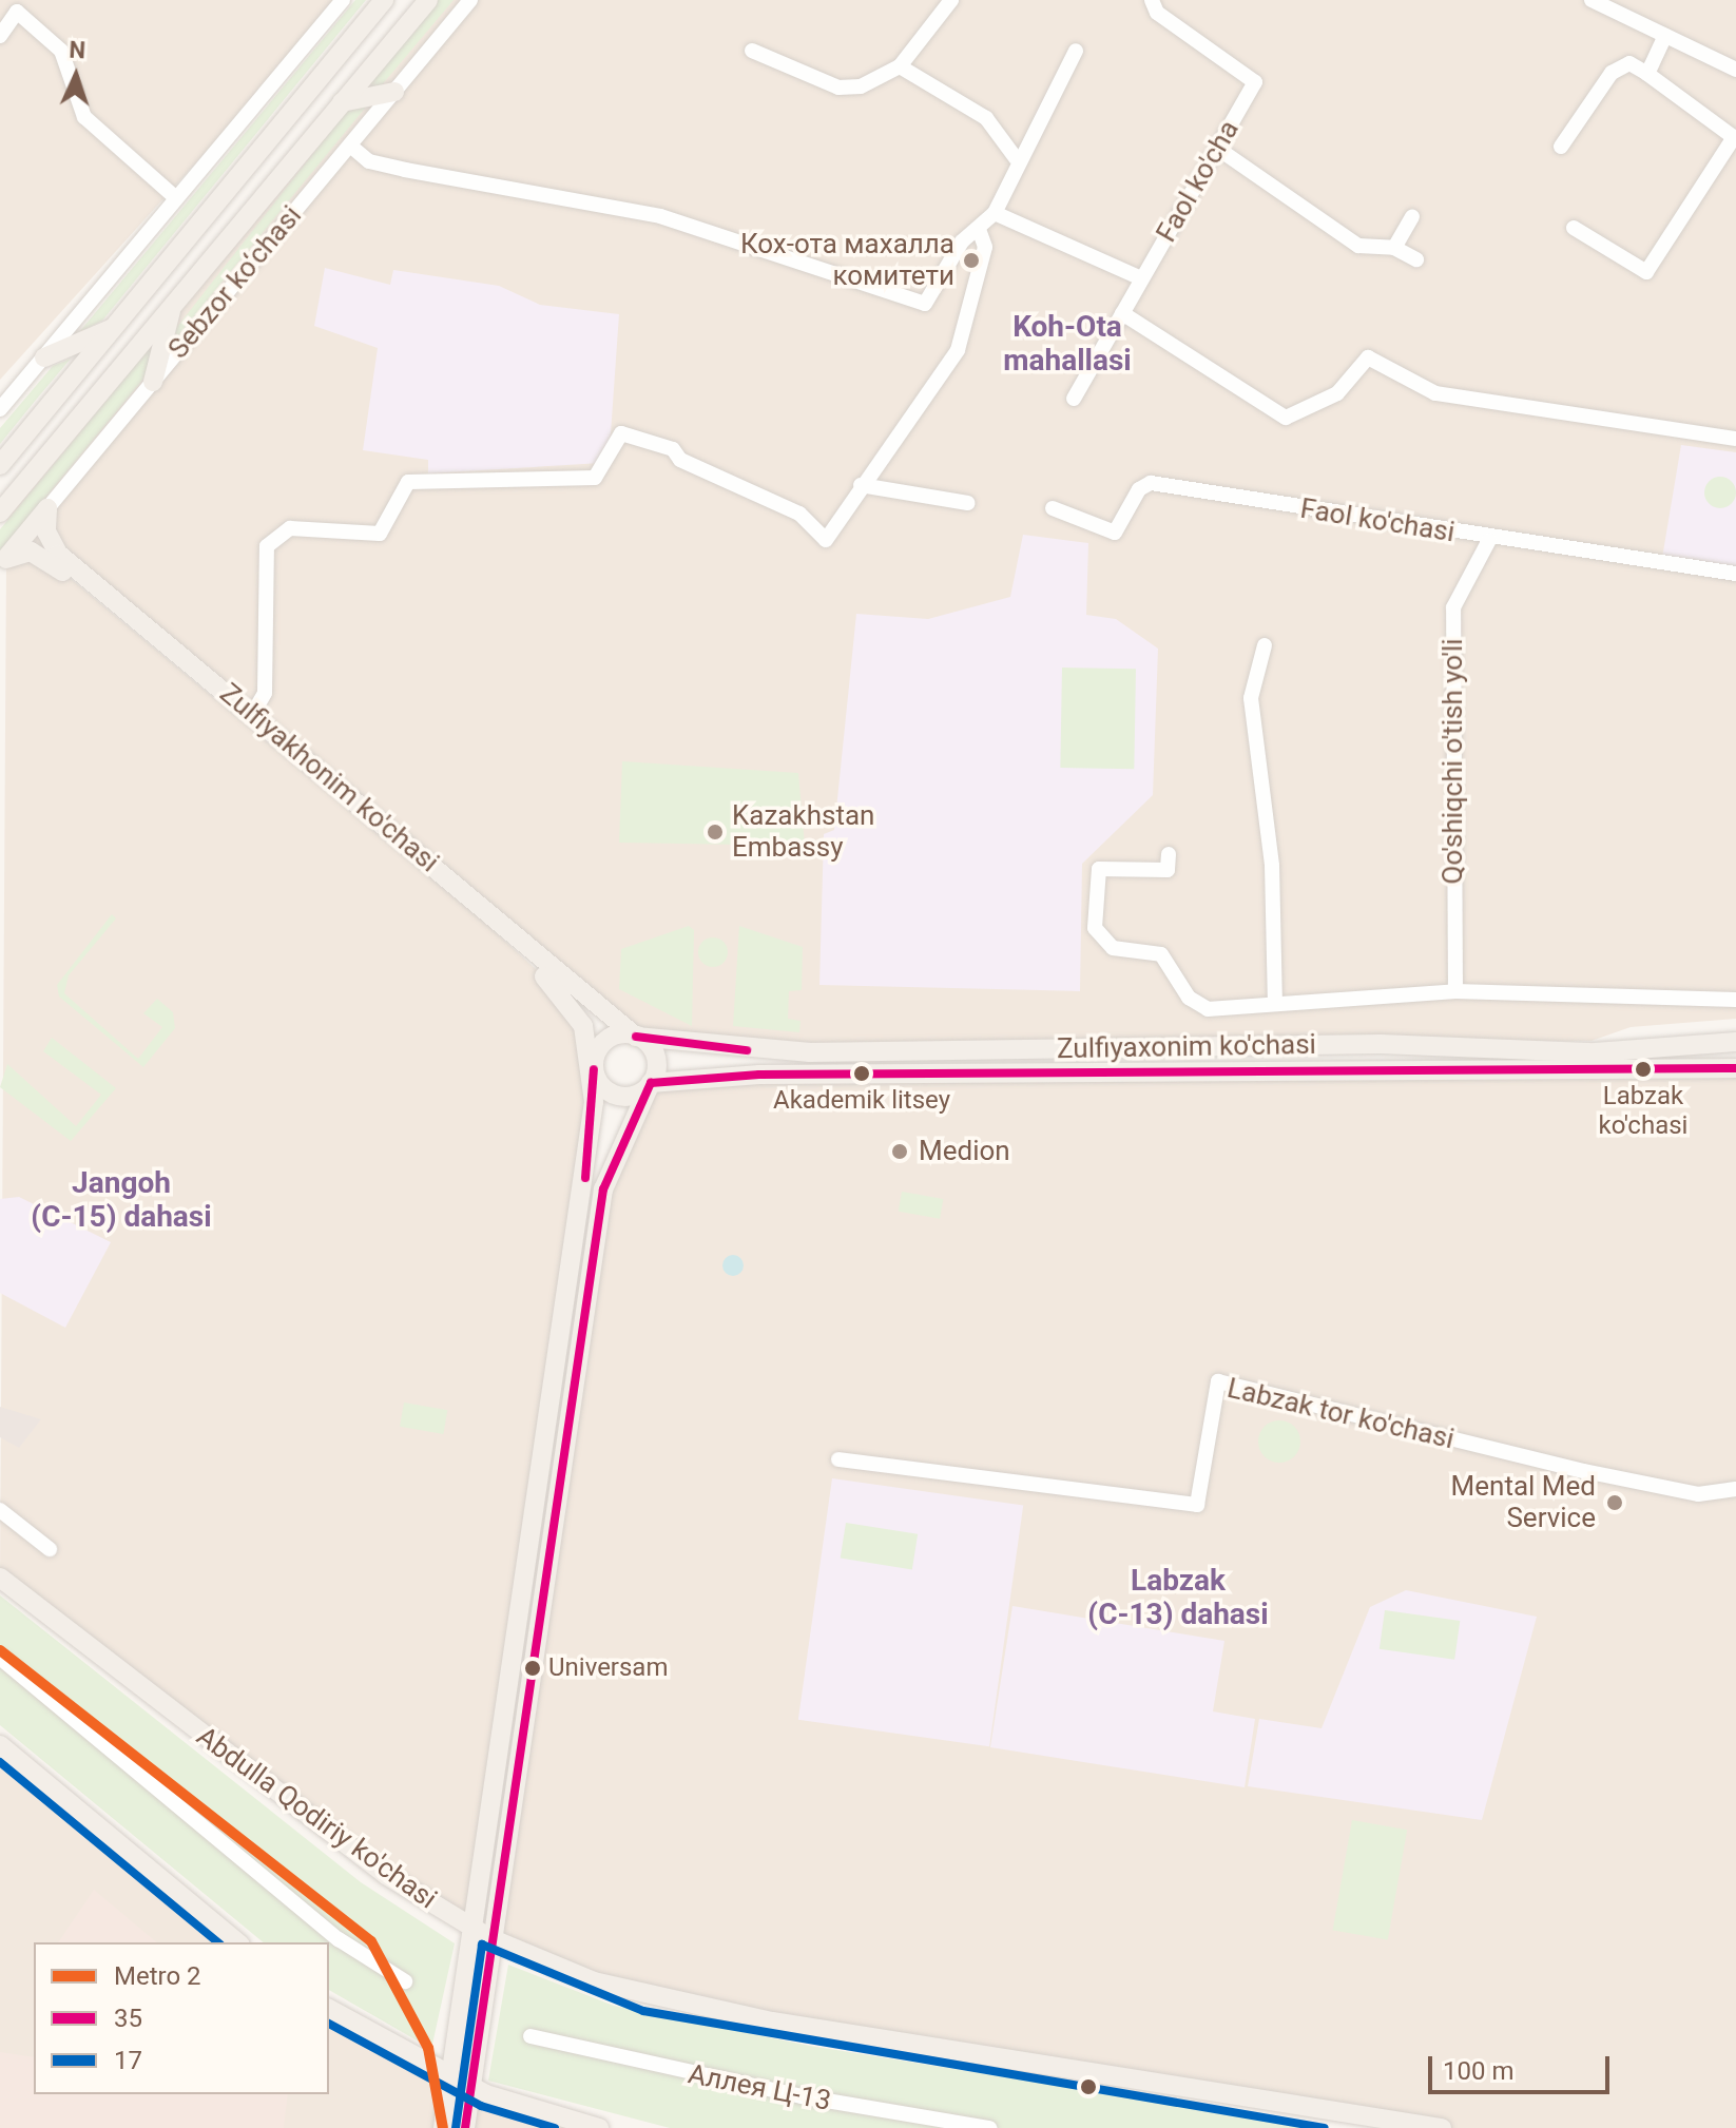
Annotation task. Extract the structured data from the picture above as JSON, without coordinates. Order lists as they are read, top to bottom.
{
  "streets": {
    "main road": [
      "Sebzor ko‘chasi",
      "Zulfiyakhonim ko'chasi",
      "Zulfiyaxonim ko'chasi",
      "Abdulla Qodiriy ko'chasi"
    ],
    "street": [
      "Faol ko'cha",
      "Faol ko'chasi",
      "Qo'shiqchi o'tish yo'li",
      "Labzak tor ko'chasi",
      "Аллея Ц-13"
    ]
  },
  "crossings": [
    ["Sebzor ko‘chasi", "Zulfiyakhonim ko'chasi"],
    ["Faol ko'chasi", "Qo'shiqchi o'tish yo'li"],
    ["Zulfiyakhonim ko'chasi", "Zulfiyaxonim ko'chasi"]
  ],
  "districts": ["Koh-Ota mahallasi", "Jangoh (C-15) dahasi", "Labzak (C-13) dahasi"],
  "places": [
    "Кох-ота махалла комитети",
    "Kazakhstan Embassy",
    "Labzak ko'chasi",
    "Akademik litsey",
    "Medion",
    "Mental Med Service",
    "Universam"
  ],
  "lines": ["transit line 35", "metro line 2", "transit line 17"],
  "legend": ["Metro 2", "35", "17"],
  "scale_bar": "100 m",
  "north": "top"
}
